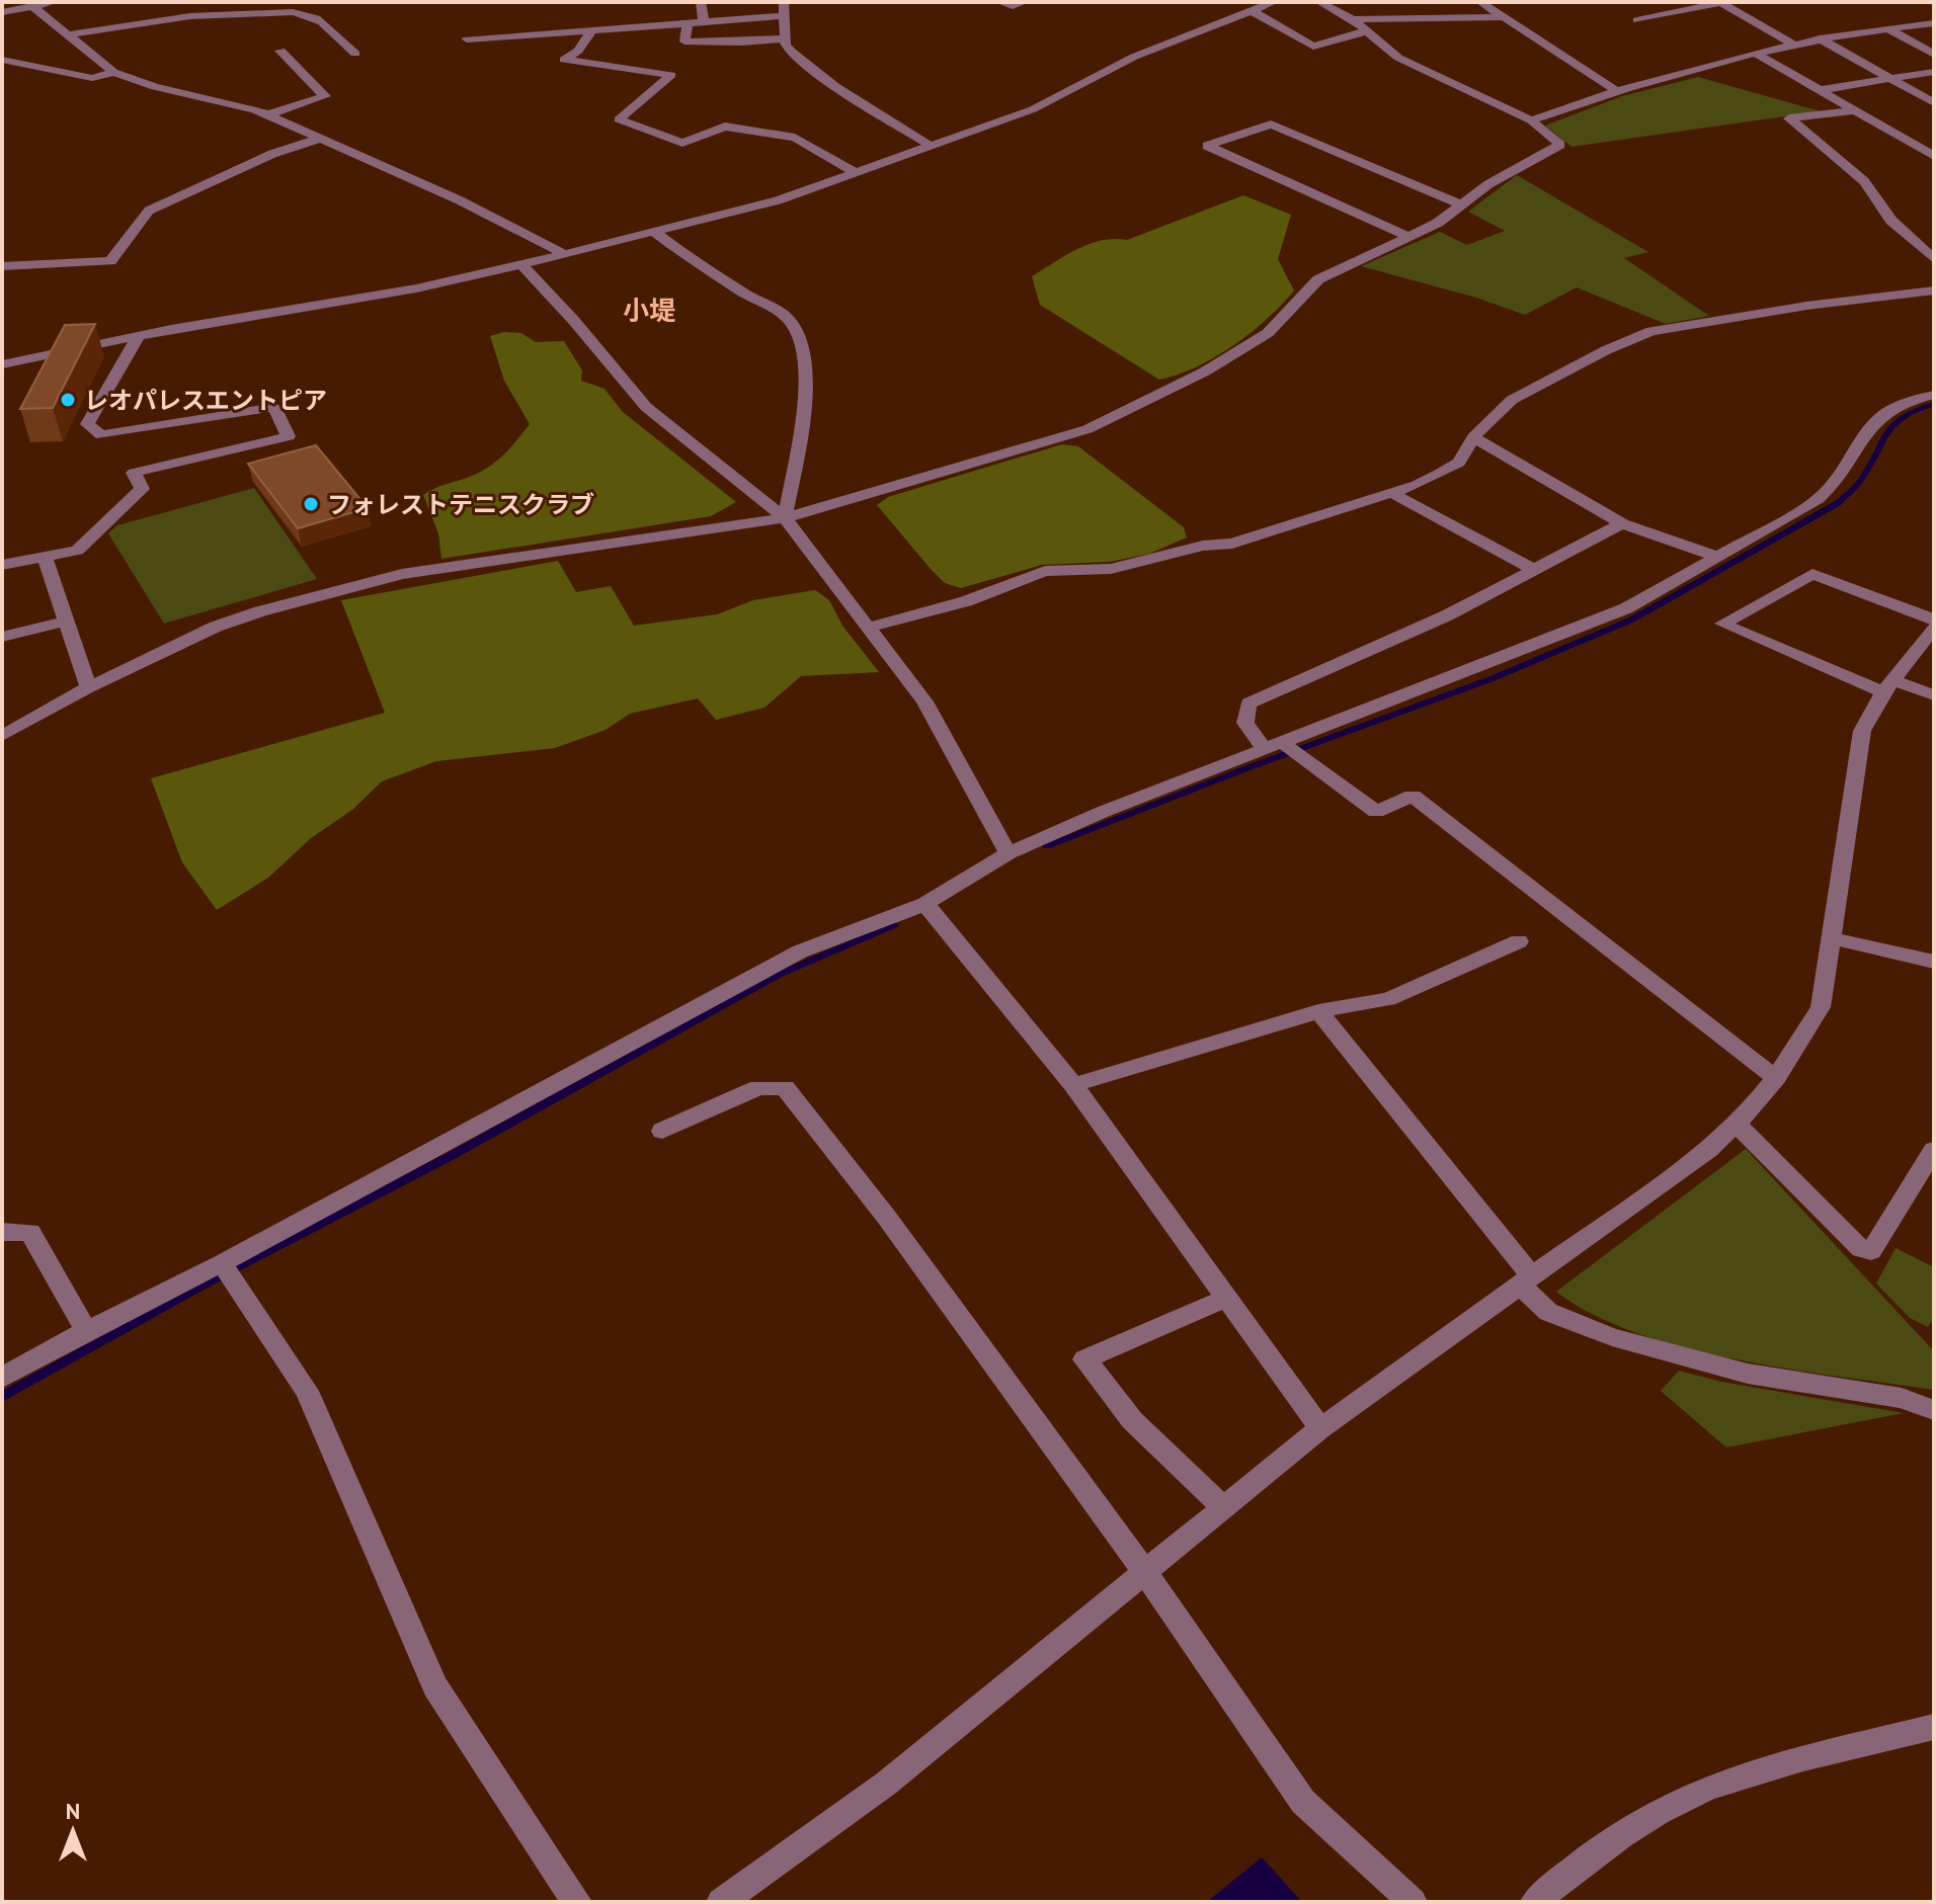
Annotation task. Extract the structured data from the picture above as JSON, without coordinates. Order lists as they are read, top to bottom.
{
  "districts": ["小堤"],
  "places": ["レオパレスエントピア", "フォレストテニスクラブ"],
  "north": "top"
}
